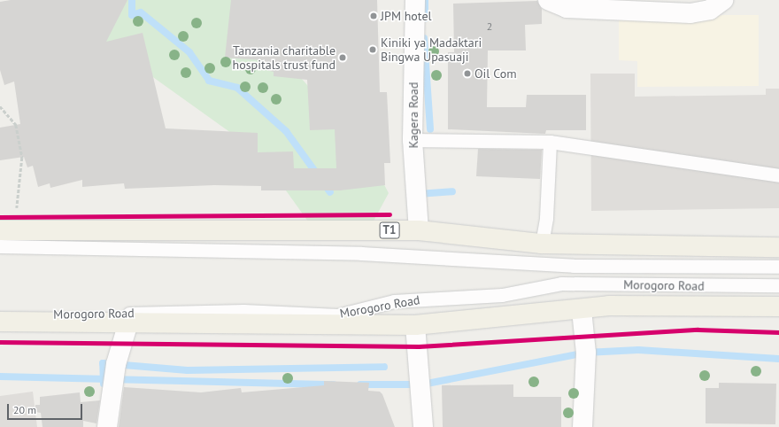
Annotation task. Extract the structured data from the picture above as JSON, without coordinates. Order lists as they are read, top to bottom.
{
  "streets": {
    "highway": ["T1", "Morogoro Road"],
    "street": ["Kagera Road"]
  },
  "crossings": [
    ["Kagera Road", "T1"]
  ],
  "places": [
    "JPM hotel",
    "Kiniki ya Madaktari Bingwa Upasuaji",
    "Tanzania charitable hospitals trust fund",
    "Oil Com"
  ],
  "house_numbers": ["2"],
  "scale_bar": "20 m"
}
